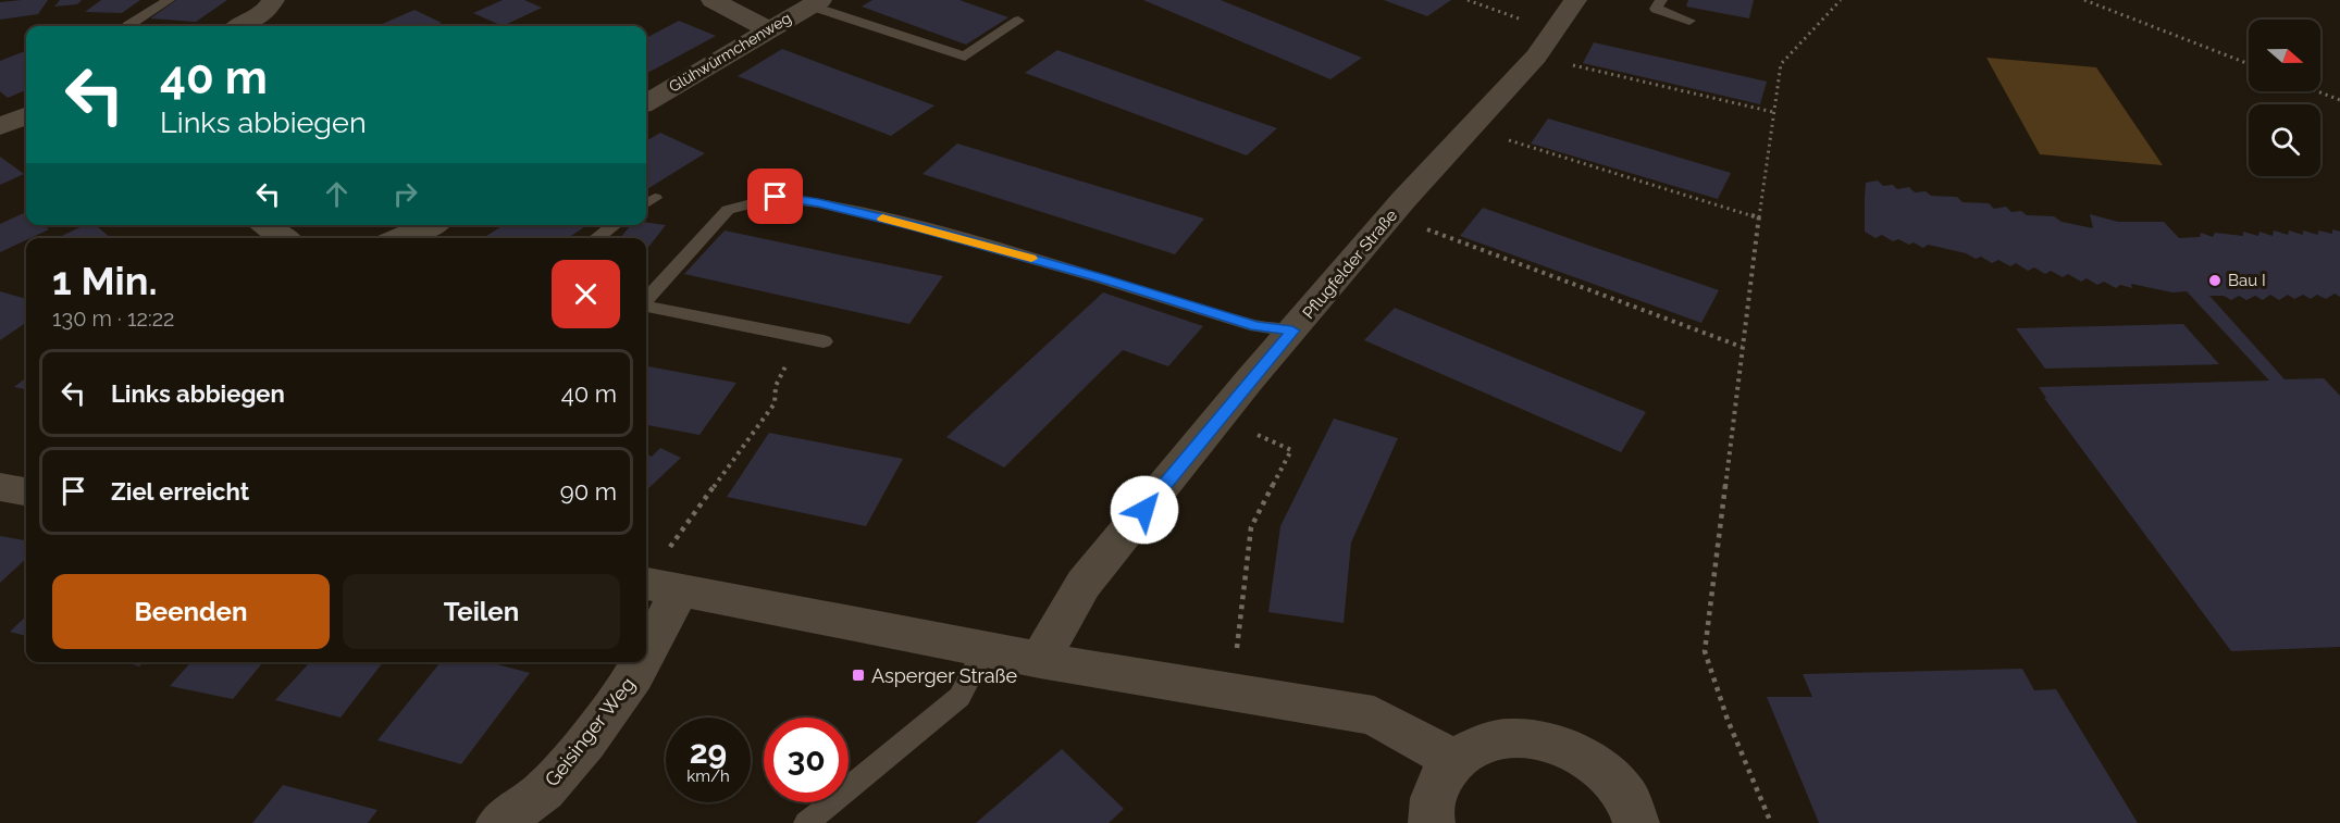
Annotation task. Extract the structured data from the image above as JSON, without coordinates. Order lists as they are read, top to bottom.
{
  "streets": {
    "street": ["Glühwürmchenweg", "Pflugfelder Straße", "Geisinger Weg"]
  },
  "places": {
    "other": ["Bau I"],
    "transit": ["Asperger Straße"]
  },
  "north": "right",
  "page": {
    "turn": ["40 m", "Links abbiegen"],
    "heading": ["1 Min.", "130 m · 12:22"],
    "list": [
      {
        "name": "Links abbiegen",
        "value": "40 m"
      },
      {
        "name": "Ziel erreicht",
        "value": "90 m"
      }
    ],
    "buttons": ["Beenden", "Teilen"],
    "speed": "29 km/h",
    "limit": "30"
  }
}
